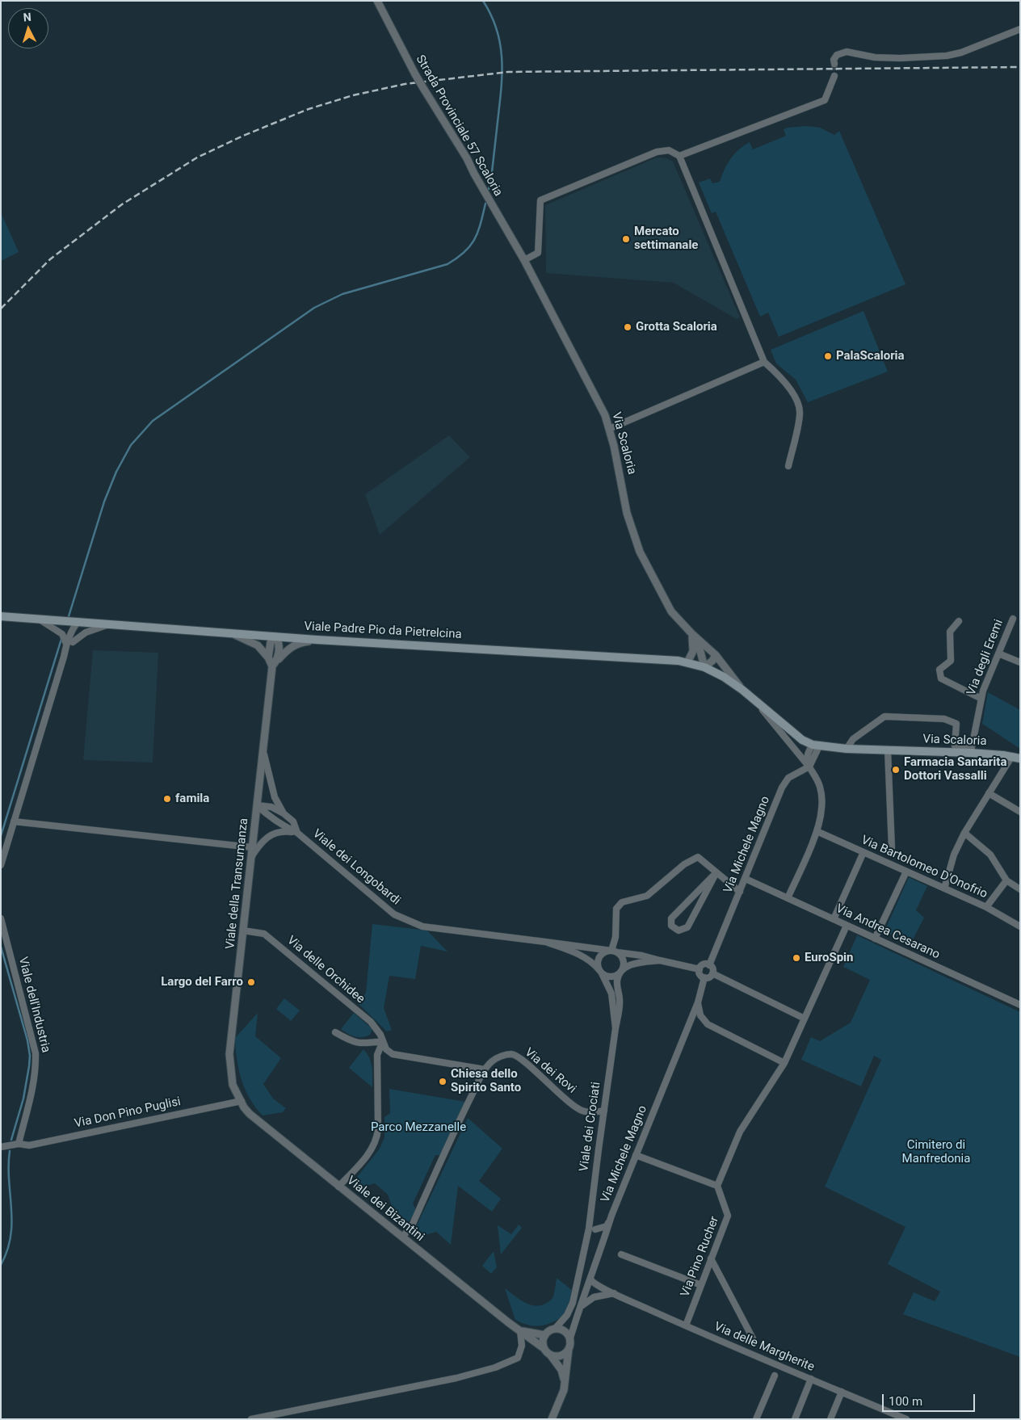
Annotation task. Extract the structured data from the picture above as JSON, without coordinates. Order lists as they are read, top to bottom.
{
  "streets": {
    "main road": ["Via Scaloria", "Viale Padre Pio da Pietrelcina"],
    "street": [
      "Strada Provinciale 57 Scaloria",
      "Via degli Eremi",
      "Via Michele Magno",
      "Viale dei Longobardi",
      "Via Bartolomeo D'Onofrio",
      "Viale della Transumanza",
      "Via Andrea Cesarano",
      "Via delle Orchidee",
      "Viale dell'Industria",
      "Via dei Rovi",
      "Via Don Pino Puglisi",
      "Viale dei Crociati",
      "Viale dei Bizantini",
      "Via Pino Rucher",
      "Via delle Margherite"
    ]
  },
  "crossings": [
    ["Strada Provinciale 57 Scaloria", "Via Scaloria"],
    ["Via Scaloria", "Viale Padre Pio da Pietrelcina"],
    ["Via Scaloria", "Via degli Eremi"],
    ["Via Scaloria", "Via Michele Magno"],
    ["Via Scaloria", "Via Bartolomeo D'Onofrio"],
    ["Via Scaloria", "Via Andrea Cesarano"],
    ["Viale Padre Pio da Pietrelcina", "Viale della Transumanza"],
    ["Via Michele Magno", "Via Andrea Cesarano"],
    ["Via Michele Magno", "Viale dei Crociati"],
    ["Via Michele Magno", "Viale dei Bizantini"],
    ["Via Michele Magno", "Via delle Margherite"],
    ["Viale dei Longobardi", "Viale della Transumanza"],
    ["Viale dei Longobardi", "Viale dei Crociati"],
    ["Viale della Transumanza", "Via delle Orchidee"],
    ["Viale della Transumanza", "Via Don Pino Puglisi"],
    ["Viale della Transumanza", "Viale dei Bizantini"],
    ["Via delle Orchidee", "Via dei Rovi"],
    ["Viale dell'Industria", "Via Don Pino Puglisi"],
    ["Via dei Rovi", "Viale dei Crociati"],
    ["Via Don Pino Puglisi", "Viale dei Bizantini"],
    ["Viale dei Crociati", "Viale dei Bizantini"],
    ["Via Pino Rucher", "Via delle Margherite"]
  ],
  "parks": ["Parco Mezzanelle", "Cimitero di Manfredonia"],
  "places": [
    "Mercato settimanale",
    "Grotta Scaloria",
    "PalaScaloria",
    "Farmacia Santarita Dottori Vassalli",
    "famila",
    "EuroSpin",
    "Largo del Farro",
    "Chiesa dello Spirito Santo"
  ],
  "scale_bar": "100 m",
  "north": "top"
}
